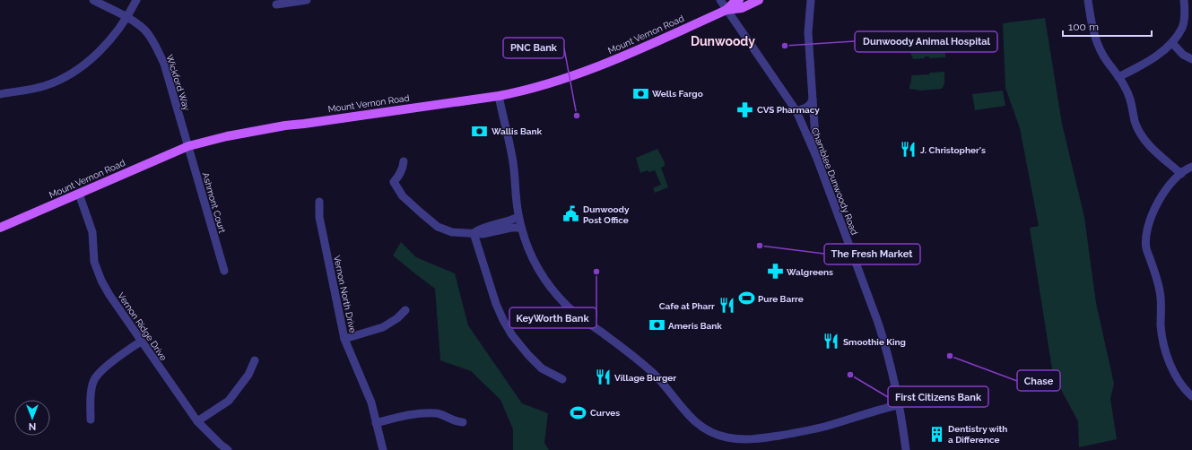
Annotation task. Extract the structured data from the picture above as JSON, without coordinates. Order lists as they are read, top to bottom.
{
  "streets": {
    "main road": ["Mount Vernon Road"],
    "street": [
      "Wickford Way",
      "Chamblee Dunwoody Road",
      "Ashmont Court",
      "Vernon North Drive",
      "Vernon Ridge Drive"
    ]
  },
  "crossings": [
    ["Mount Vernon Road", "Wickford Way"],
    ["Mount Vernon Road", "Chamblee Dunwoody Road"],
    ["Mount Vernon Road", "Ashmont Court"],
    ["Mount Vernon Road", "Vernon Ridge Drive"],
    ["Wickford Way", "Ashmont Court"]
  ],
  "districts": ["Dunwoody"],
  "places": {
    "other": [
      "Dunwoody Animal Hospital",
      "PNC Bank",
      "The Fresh Market",
      "KeyWorth Bank",
      "Chase",
      "First Citizens Bank"
    ],
    "bank": ["Wells Fargo", "Wallis Bank", "Ameris Bank"],
    "pharmacy": ["CVS Pharmacy", "Walgreens"],
    "restaurant": [
      "J. Christopher's",
      "Cafe at Pharr",
      "Smoothie King",
      "Village Burger"
    ],
    "public building": ["Dunwoody Post Office"],
    "sports": ["Pure Barre", "Curves"],
    "building": ["Dentistry with a Difference"]
  },
  "scale_bar": "100 m",
  "north": "bottom"
}
